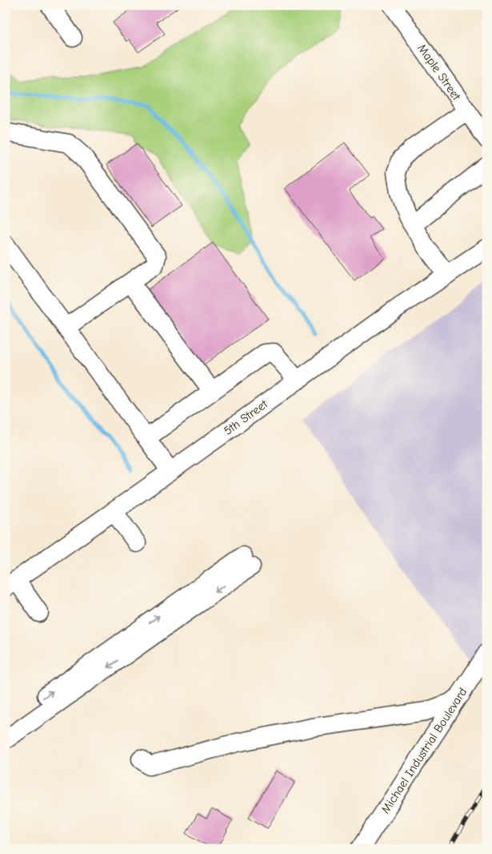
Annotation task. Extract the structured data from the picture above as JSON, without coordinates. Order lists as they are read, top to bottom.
{
  "streets": {
    "street": ["Maple Street", "5th Street", "Michael Industrial Boulevard"]
  }
}
